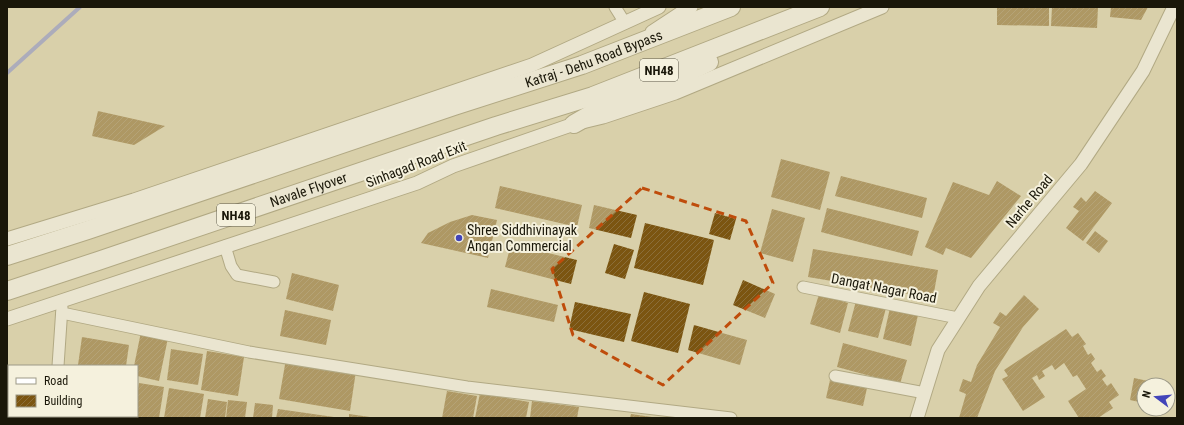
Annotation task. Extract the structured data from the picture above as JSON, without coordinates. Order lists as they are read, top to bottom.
{
  "streets": {
    "highway": ["Katraj - Dehu Road Bypass", "NH48", "Navale Flyover"],
    "street": ["Sinhagad Road Exit", "Narhe Road", "Dangat Nagar Road"]
  },
  "crossings": [
    ["NH48", "Navale Flyover"],
    ["Narhe Road", "Dangat Nagar Road"]
  ],
  "places": ["Shree Siddhivinayak Angan Commercial"],
  "legend": ["Road", "Building"],
  "north": "left"
}
